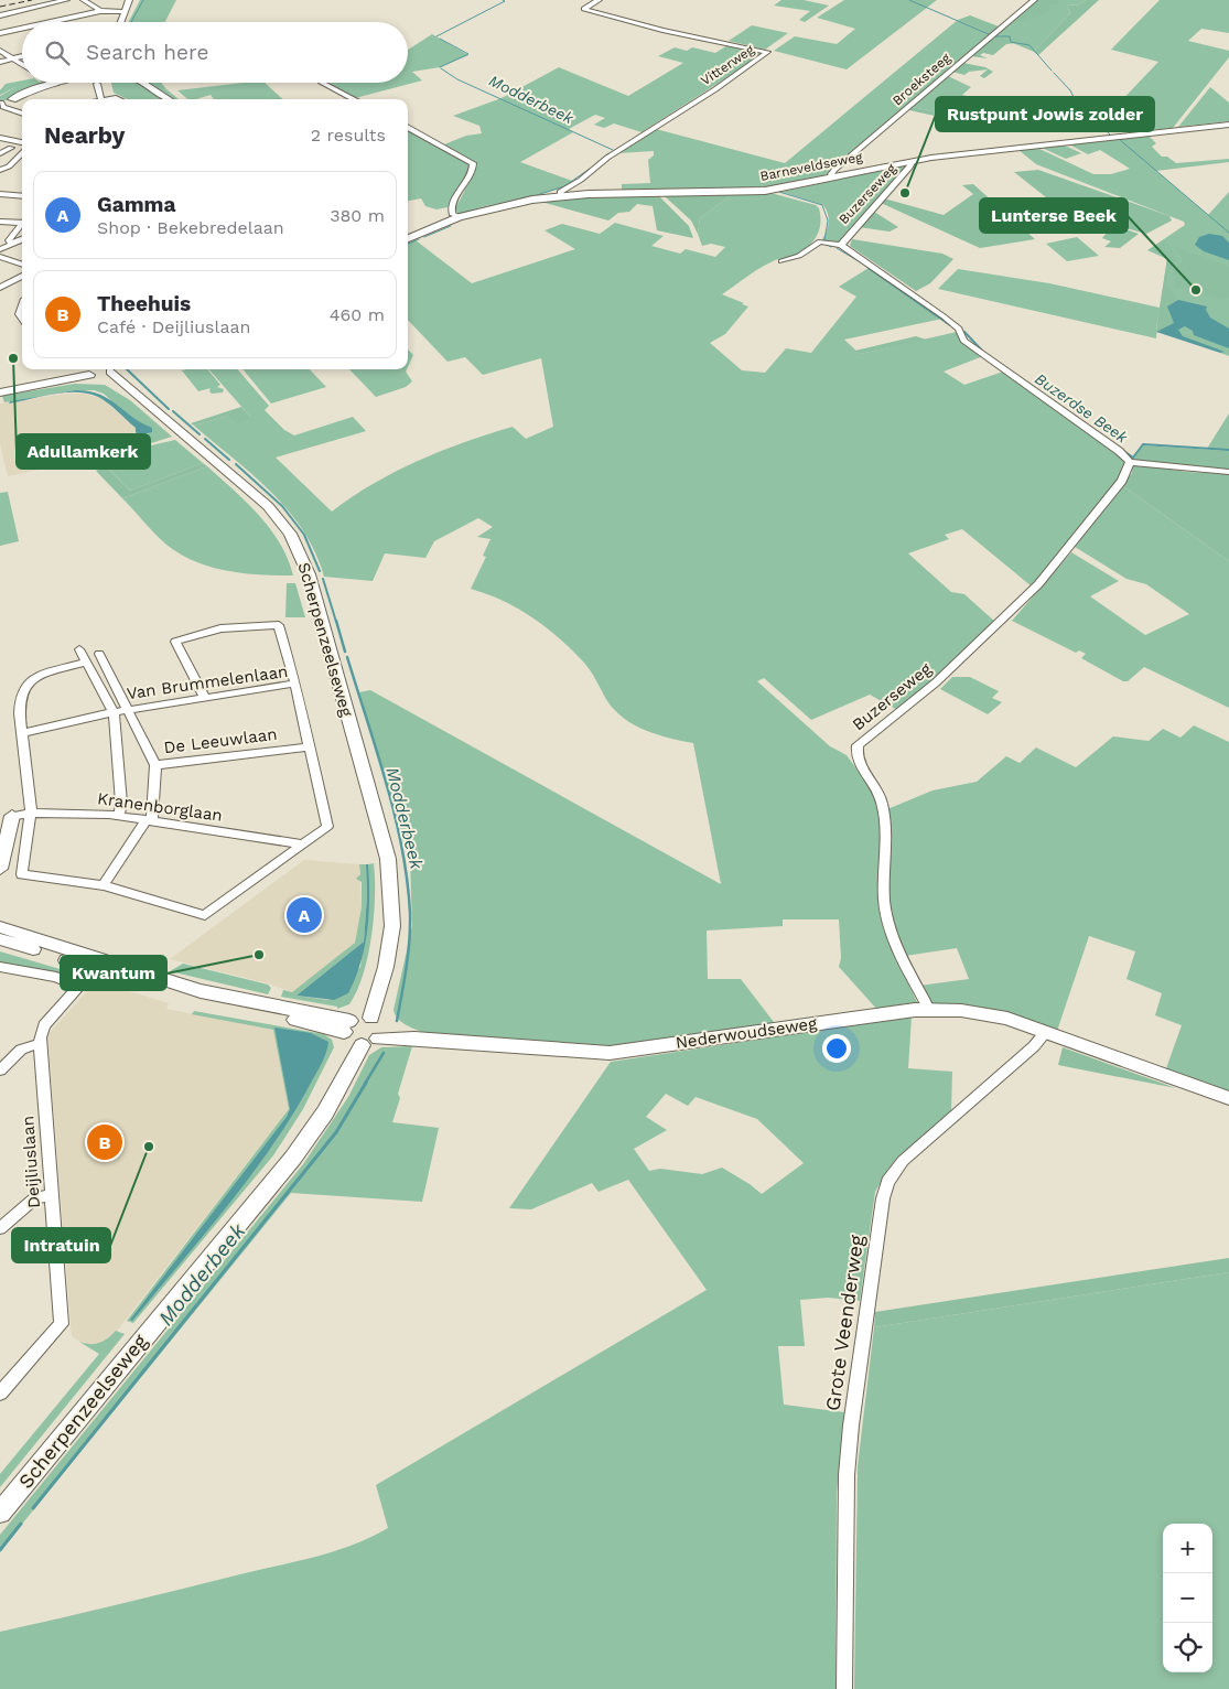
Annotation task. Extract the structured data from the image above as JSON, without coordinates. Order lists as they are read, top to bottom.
{
  "streets": {
    "main road": ["Barneveldseweg", "Scherpenzeelseweg", "Nederwoudseweg"],
    "street": [
      "Vitterweg",
      "Broeksteeg",
      "Buzerseweg",
      "Van Brummelenlaan",
      "De Leeuwlaan",
      "Kranenborglaan",
      "Deijliuslaan",
      "Grote Veenderweg"
    ]
  },
  "crossings": [
    ["Vitterweg", "Barneveldseweg"],
    ["Broeksteeg", "Barneveldseweg"],
    ["Barneveldseweg", "Buzerseweg"],
    ["Buzerseweg", "Nederwoudseweg"],
    ["Scherpenzeelseweg", "Nederwoudseweg"],
    ["Van Brummelenlaan", "De Leeuwlaan"],
    ["Van Brummelenlaan", "Kranenborglaan"],
    ["De Leeuwlaan", "Kranenborglaan"],
    ["Nederwoudseweg", "Deijliuslaan"],
    ["Nederwoudseweg", "Grote Veenderweg"]
  ],
  "water": ["Modderbeek", "Buzerdse Beek"],
  "places": [
    "Rustpunt Jowis zolder",
    "Lunterse Beek",
    "Adullamkerk",
    "Kwantum",
    "Intratuin"
  ],
  "page": {
    "search": "Search here",
    "heading": ["Nearby", "2 results"],
    "list": [
      {
        "mark": "A",
        "name": "Gamma",
        "note": "Shop · Bekebredelaan",
        "value": "380 m"
      },
      {
        "mark": "B",
        "name": "Theehuis",
        "note": "Café · Deijliuslaan",
        "value": "460 m"
      }
    ],
    "pins": ["A", "B"],
    "map_buttons": ["+", "−"]
  }
}
